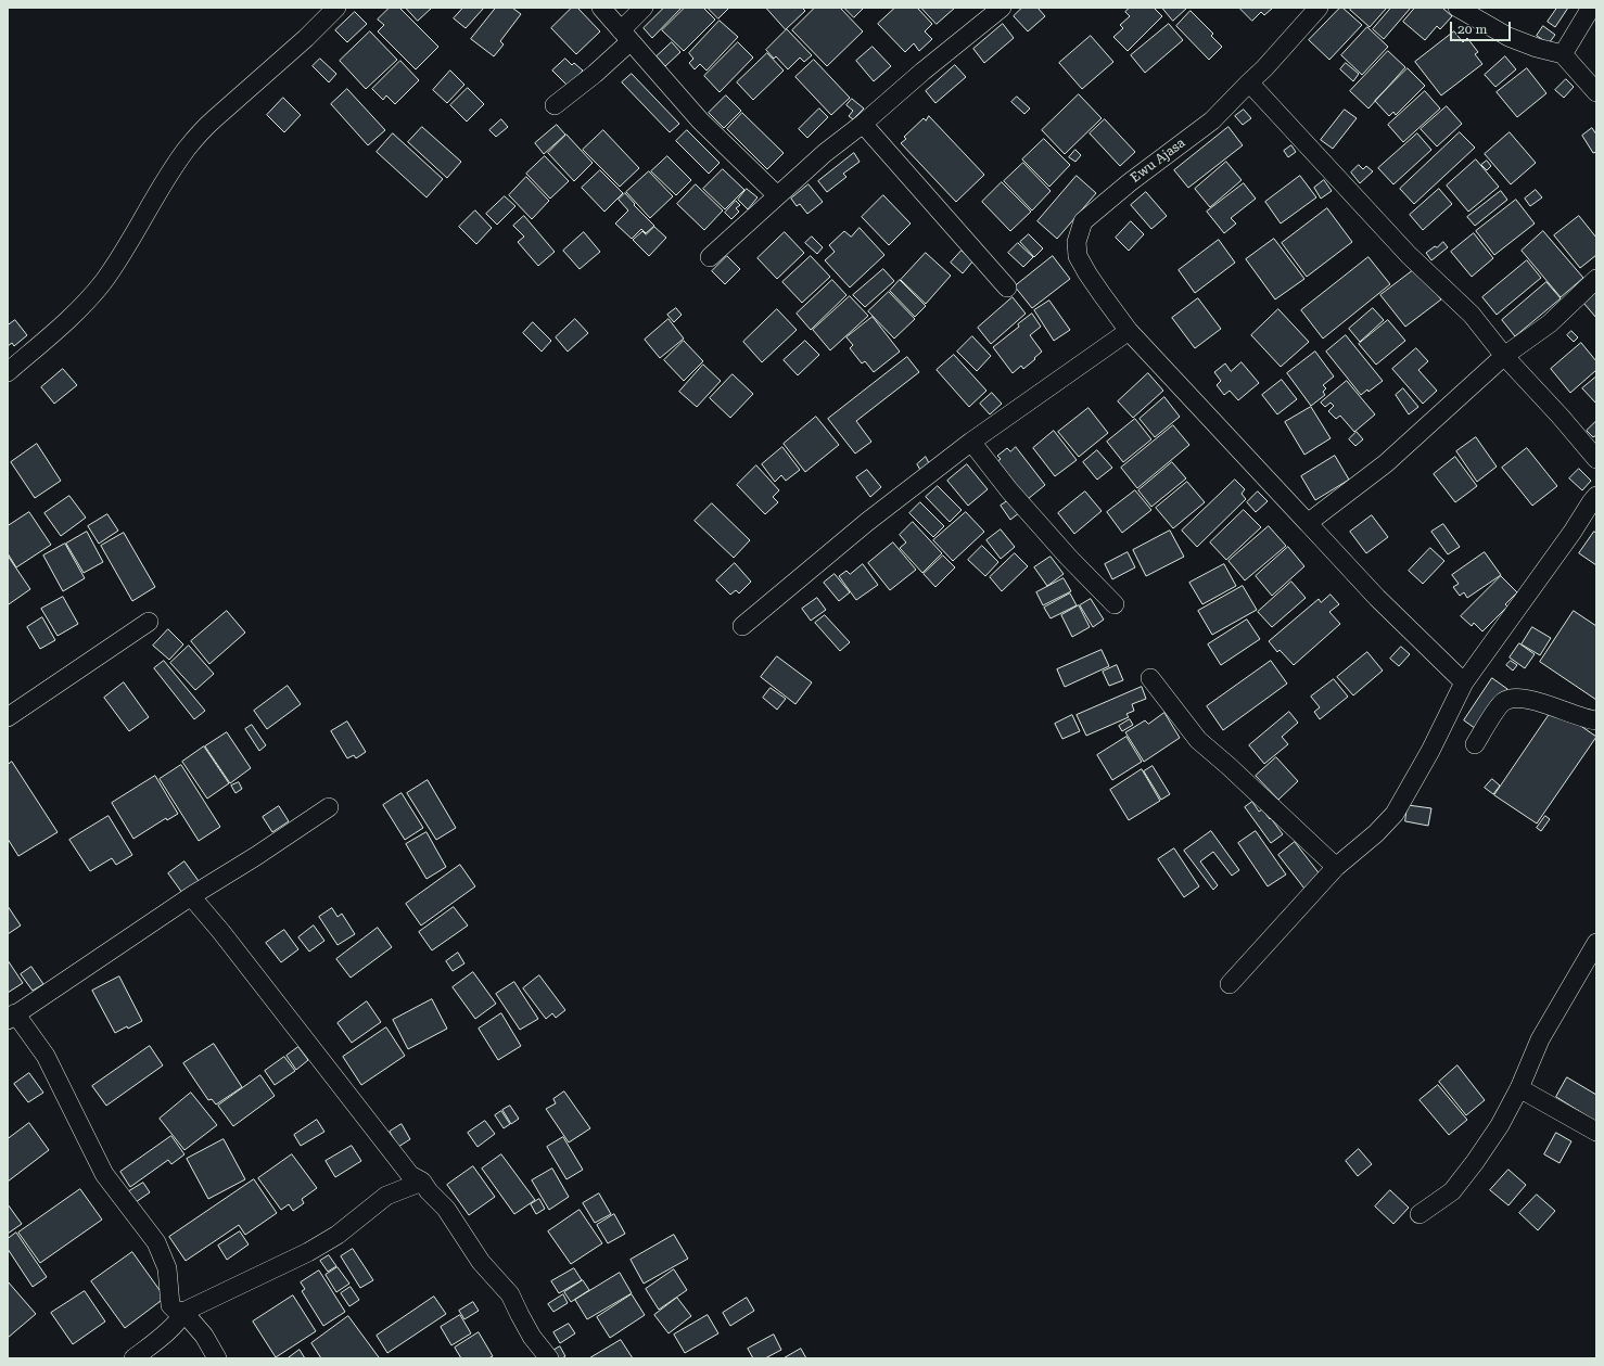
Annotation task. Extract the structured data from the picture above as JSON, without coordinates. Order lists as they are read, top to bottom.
{
  "streets": {
    "street": ["Ewu Ajasa"]
  },
  "scale_bar": "20 m"
}
